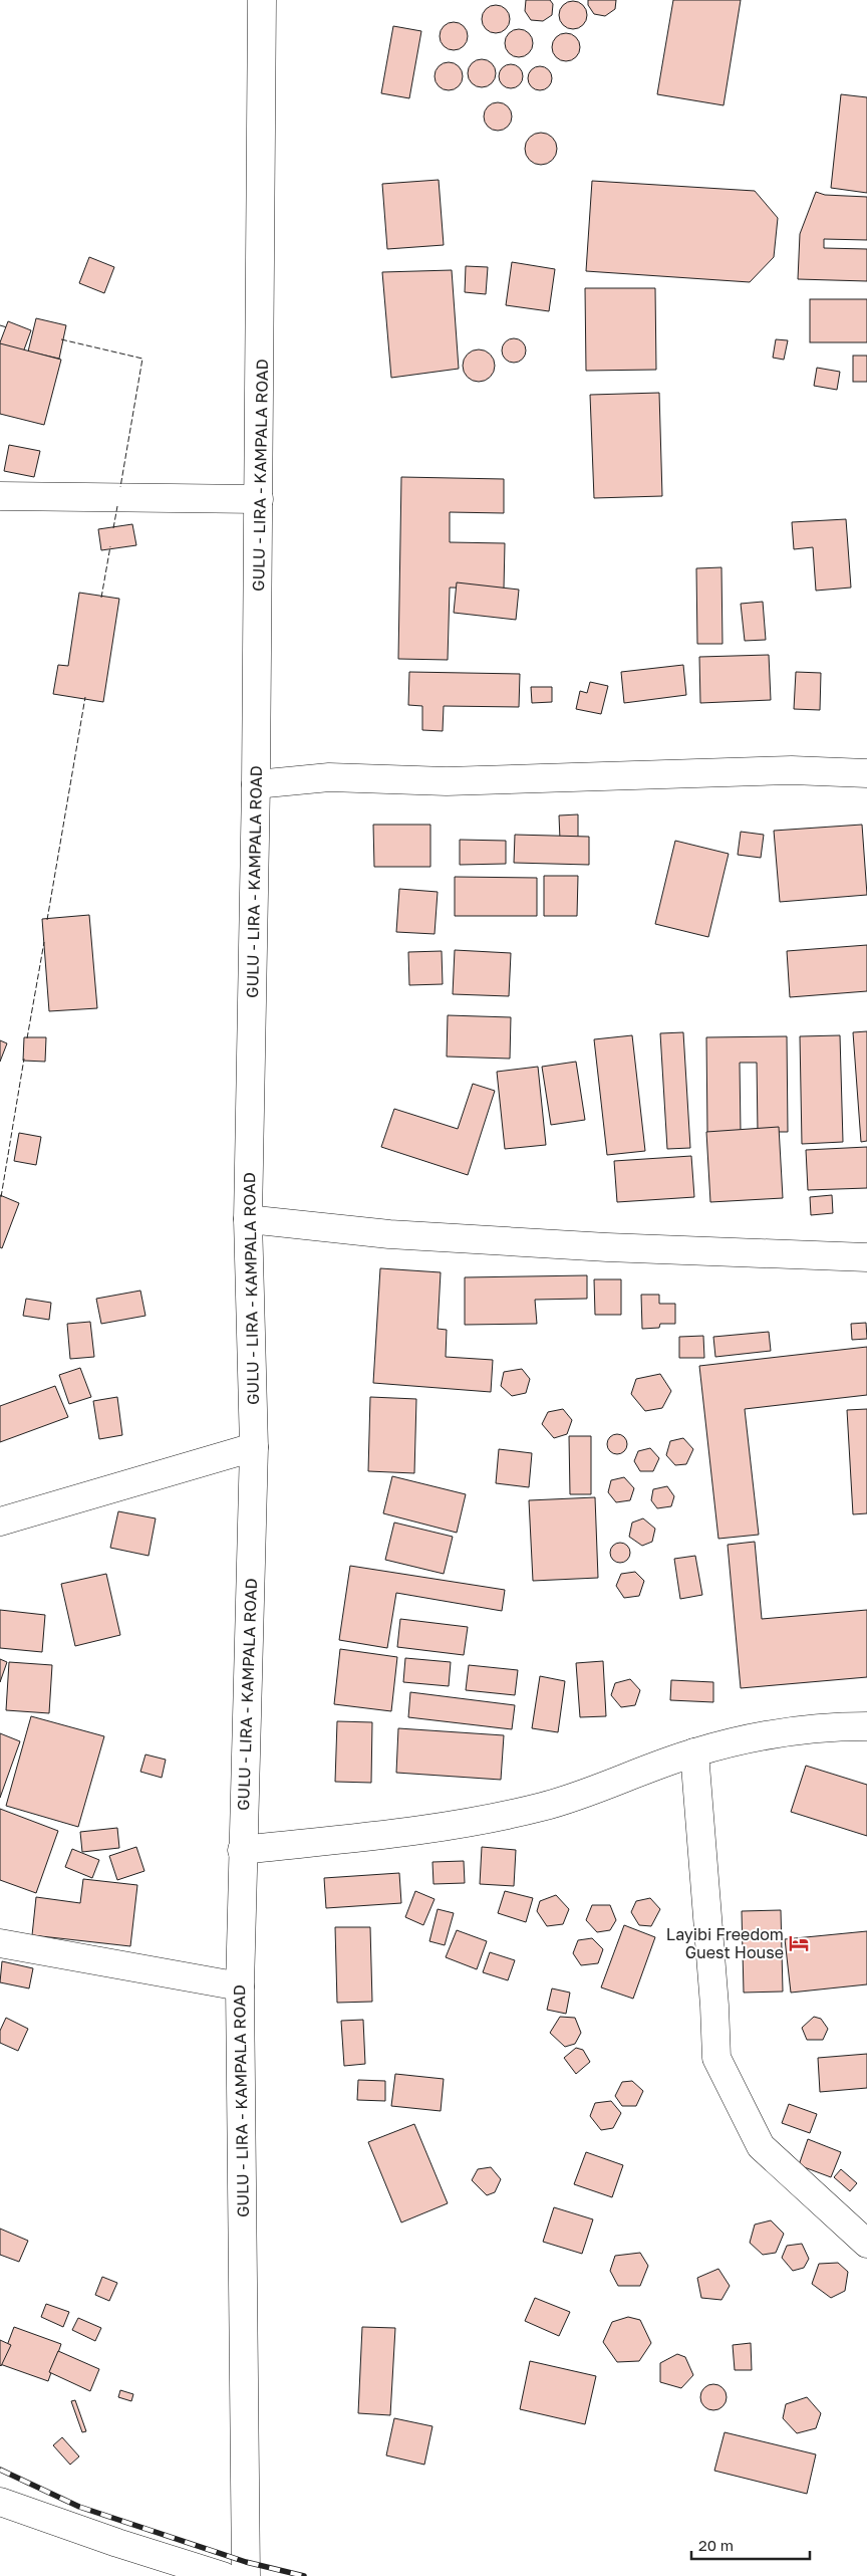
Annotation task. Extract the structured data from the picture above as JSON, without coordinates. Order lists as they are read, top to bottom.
{
  "streets": {
    "street": ["GULU - LIRA - KAMPALA ROAD"]
  },
  "places": {
    "hotel": ["Layibi Freedom Guest House"]
  },
  "scale_bar": "20 m"
}
